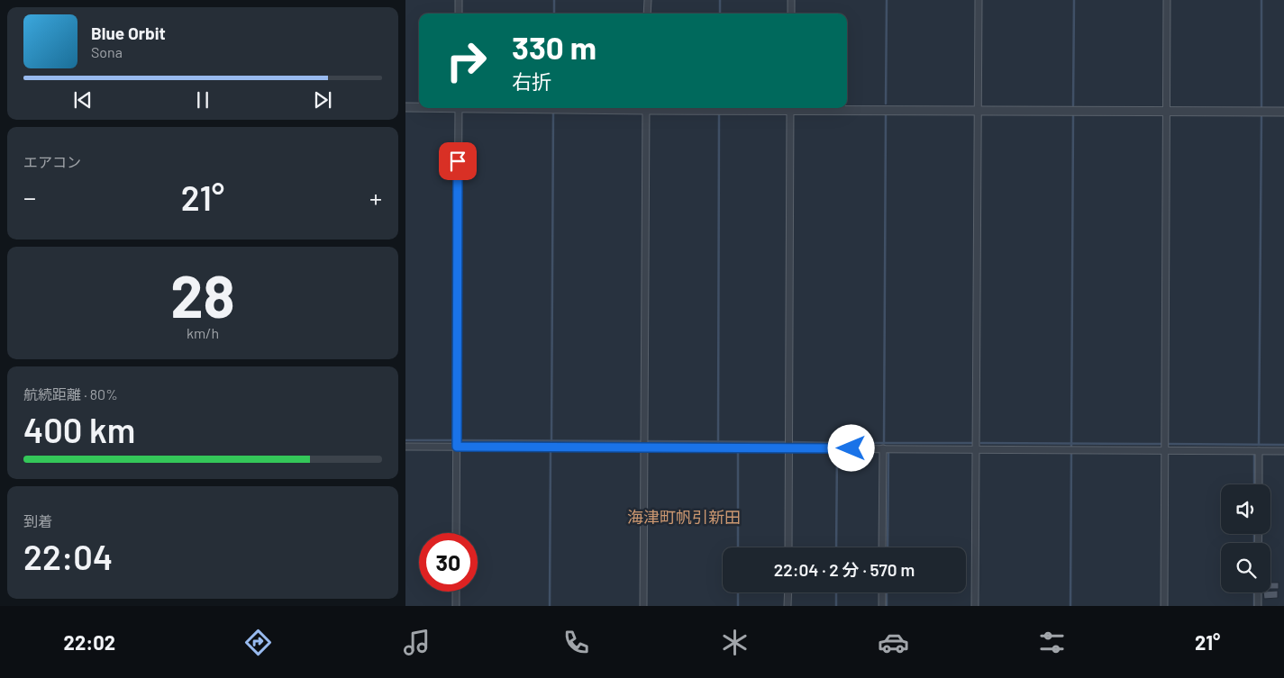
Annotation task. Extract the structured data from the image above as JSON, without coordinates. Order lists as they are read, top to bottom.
{
  "districts": ["海津町帆引新田"],
  "page": {
    "turn": ["330 m", "右折"],
    "song": ["Blue Orbit", "Sona"],
    "tile": [
      "エアコン",
      ["28", "km/h"],
      ["航続距離 · 80%", "400 km"],
      ["到着", "22:04"]
    ],
    "heat": ["−", "21°", "+"],
    "limit": "30",
    "trip": "22:04 · 2 分 · 570 m",
    "tabs": ["22:02", "21°"]
  }
}
